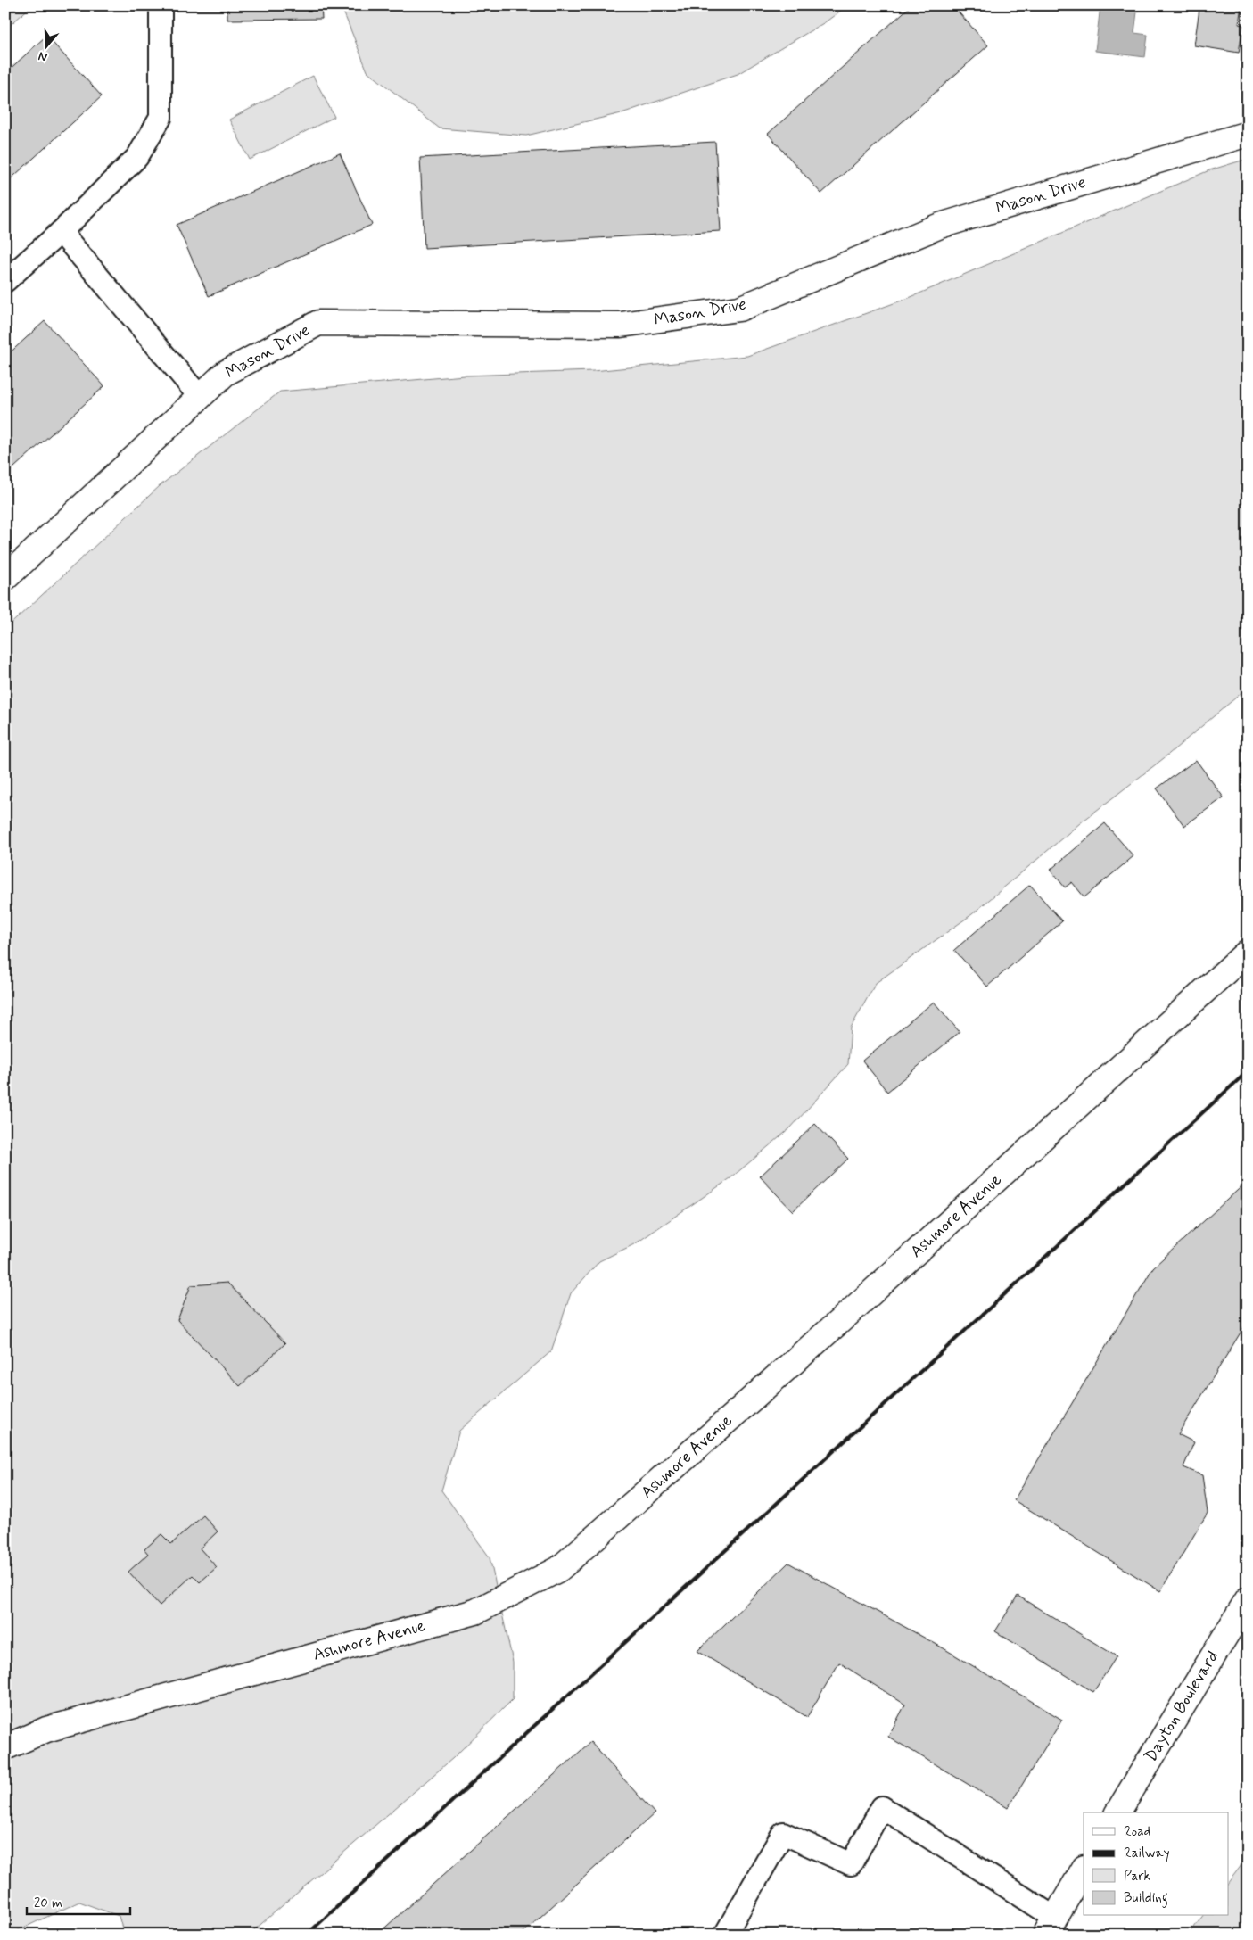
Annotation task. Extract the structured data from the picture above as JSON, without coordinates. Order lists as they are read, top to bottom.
{
  "streets": {
    "street": ["Mason Drive", "Ashmore Avenue", "Dayton Boulevard"]
  },
  "legend": [
    "Road",
    "Railway",
    "Park",
    "Building"
  ],
  "scale_bar": "20 m",
  "north": "bottom"
}
